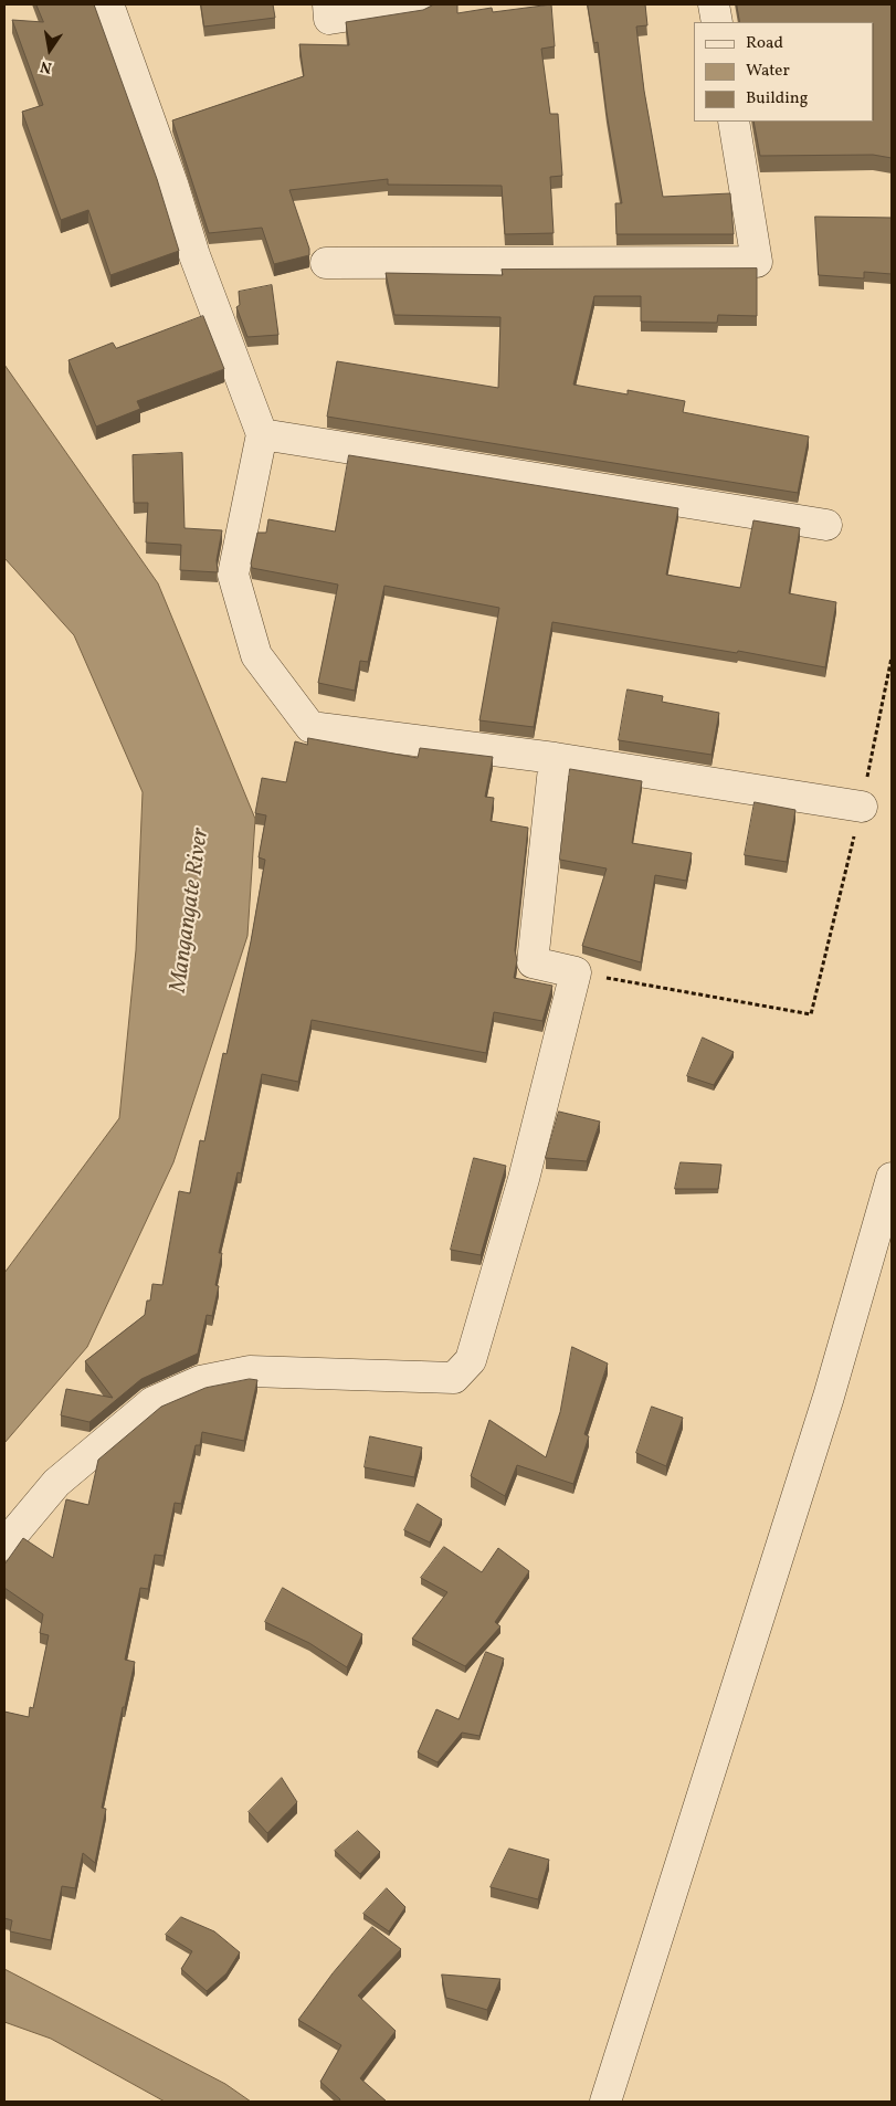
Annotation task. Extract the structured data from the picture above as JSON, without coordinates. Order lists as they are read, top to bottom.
{
  "water": ["Mangangate River"],
  "legend": ["Road", "Water", "Building"],
  "north": "bottom"
}
